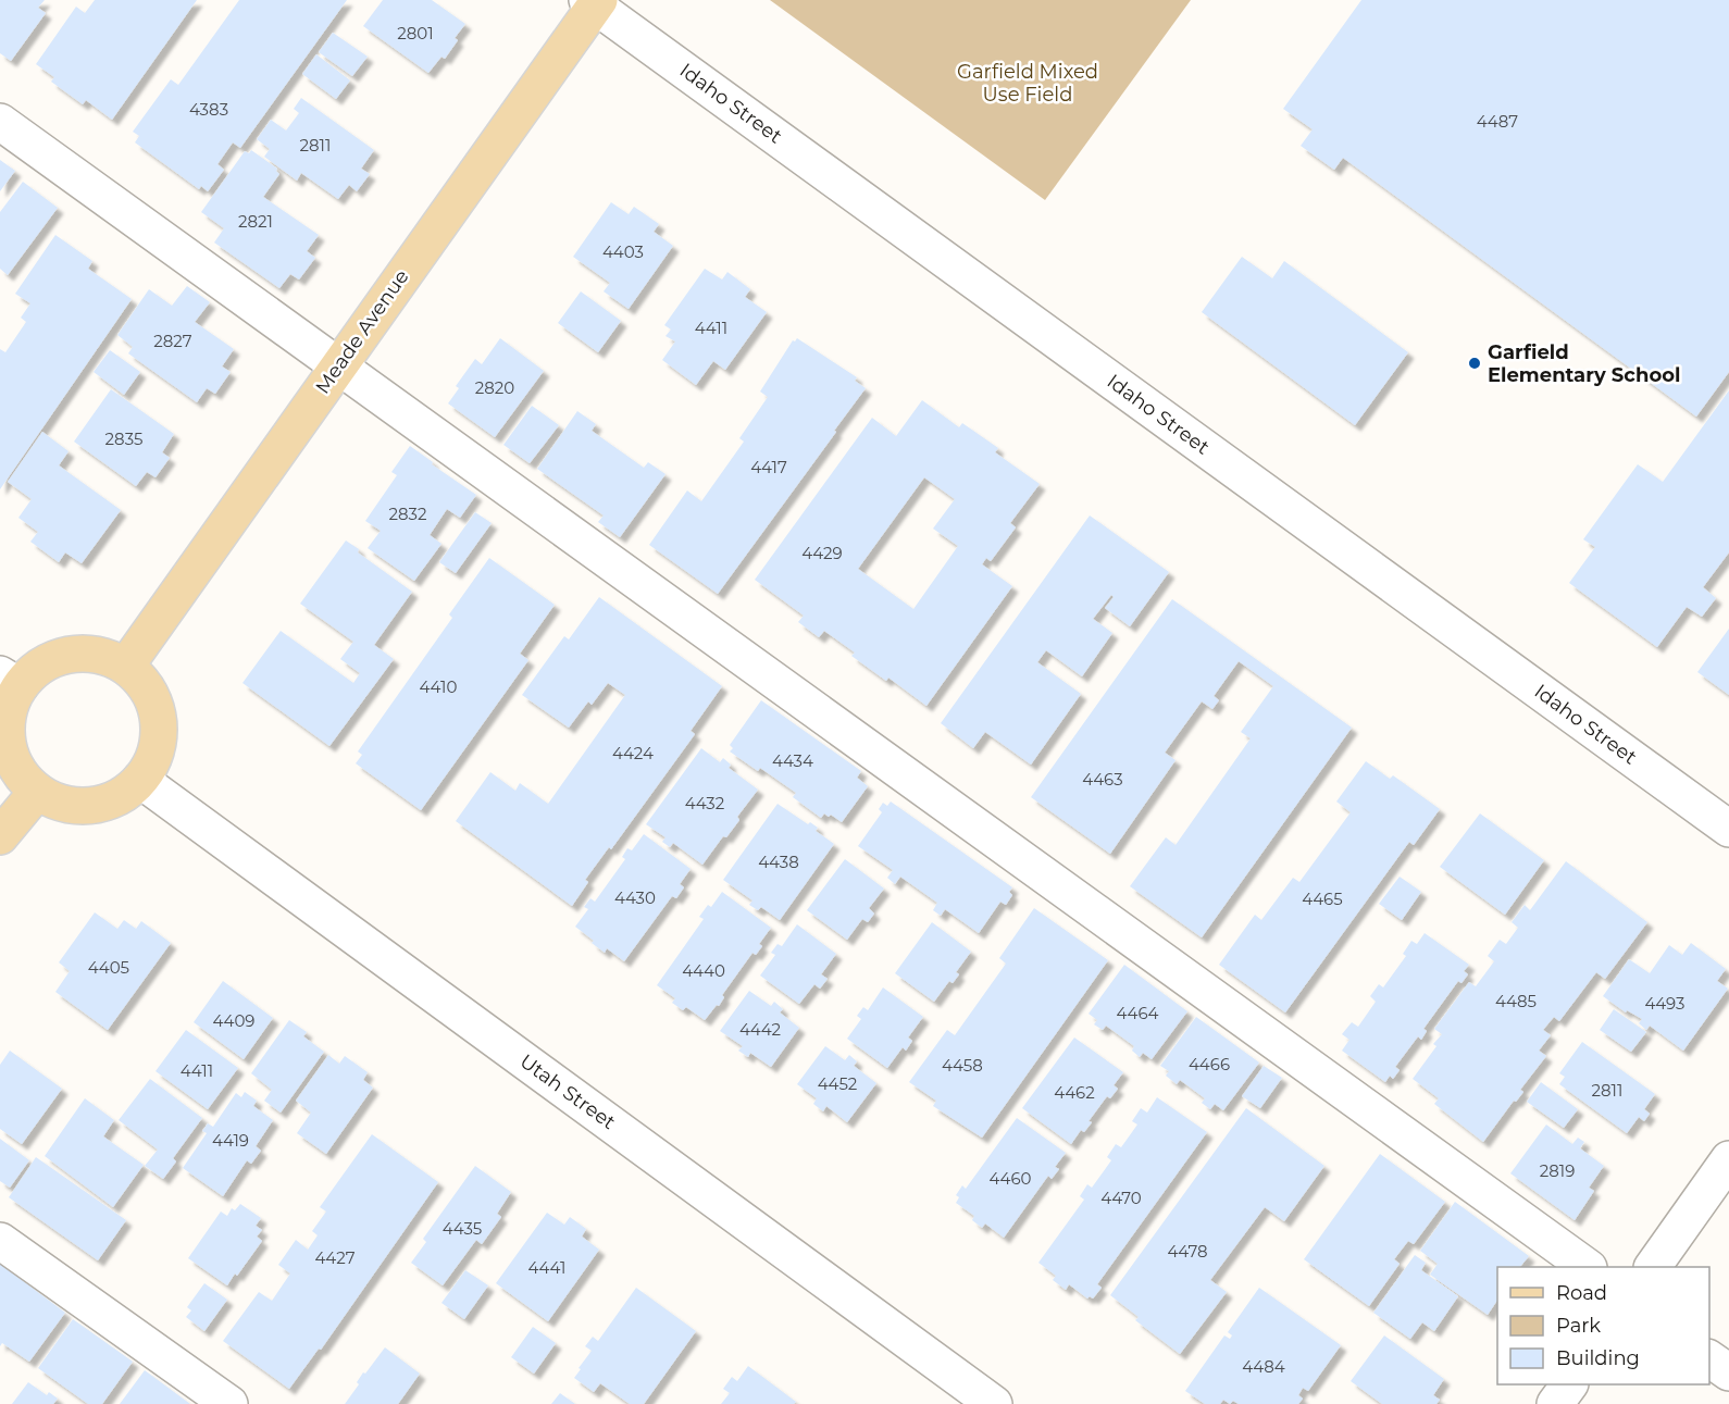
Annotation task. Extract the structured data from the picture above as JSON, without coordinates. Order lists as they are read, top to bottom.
{
  "streets": {
    "main road": ["Meade Avenue"],
    "street": ["Idaho Street", "Utah Street"]
  },
  "crossings": [
    ["Idaho Street", "Meade Avenue"],
    ["Meade Avenue", "Utah Street"]
  ],
  "parks": ["Garfield Mixed Use Field"],
  "places": ["Garfield Elementary School"],
  "house_numbers": [
    "2801",
    "4383",
    "4487",
    "2811",
    "2821",
    "4403",
    "4411",
    "2827",
    "2820",
    "2835",
    "4417",
    "2832",
    "4429",
    "4410",
    "4424",
    "4434",
    "4463",
    "4432",
    "4438",
    "4430",
    "4465",
    "4405",
    "4440",
    "4485",
    "4493",
    "4464",
    "4409",
    "4442",
    "4466",
    "4458",
    "4411",
    "4452",
    "2811",
    "4462",
    "4419",
    "2819",
    "4460",
    "4470",
    "4435",
    "4478",
    "4427",
    "4441",
    "4484"
  ],
  "legend": ["Road", "Park", "Building"]
}
